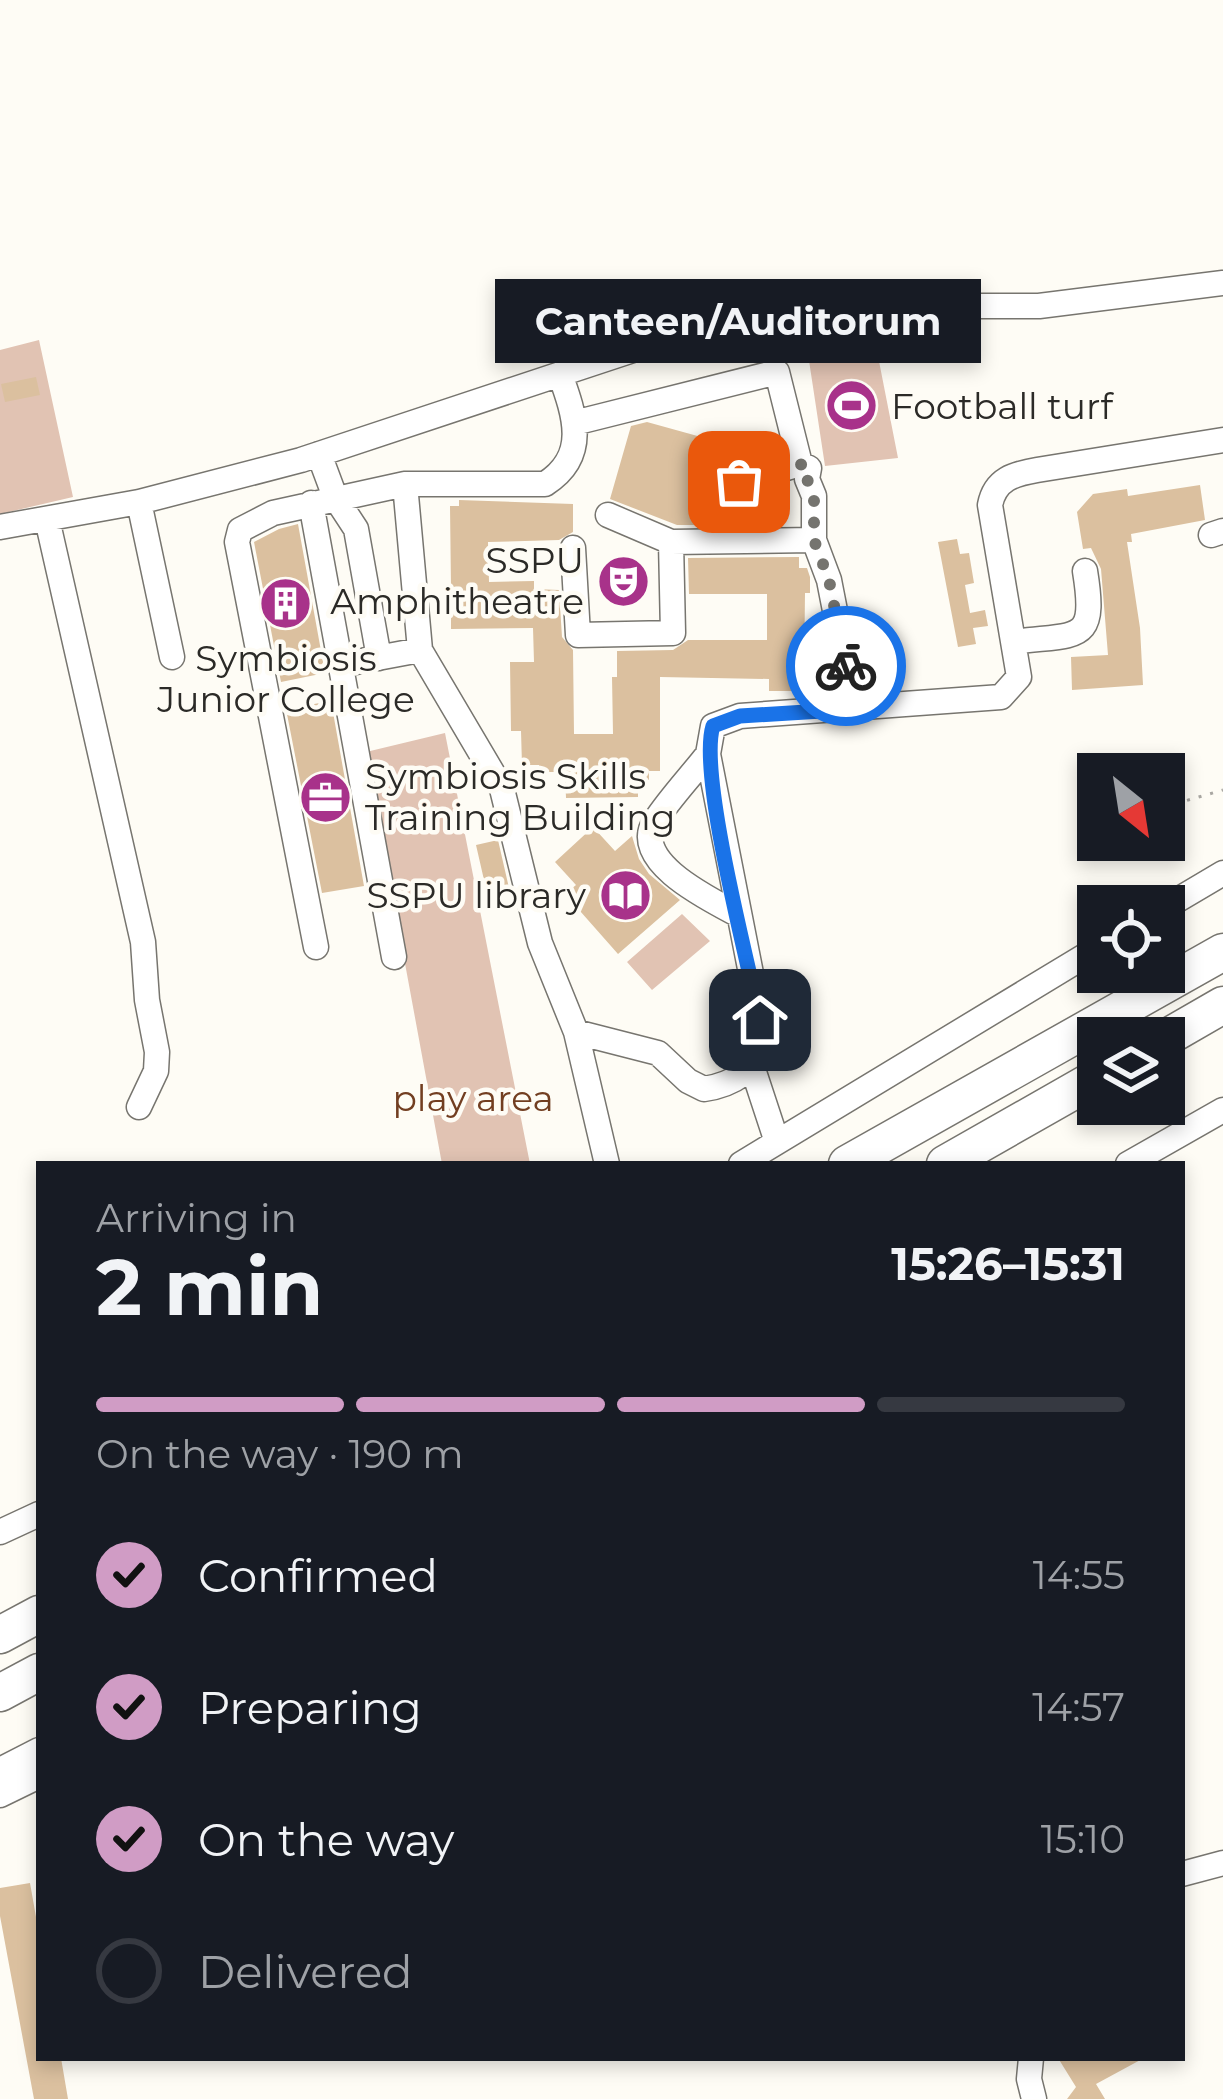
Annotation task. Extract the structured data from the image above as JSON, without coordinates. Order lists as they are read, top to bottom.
{
  "parks": ["play area"],
  "places": {
    "sports": ["Football turf"],
    "other": ["Canteen/Auditorum"],
    "theatre": ["SSPU Amphitheatre"],
    "building": ["Symbiosis Junior College"],
    "office": ["Symbiosis Skills Training Building"],
    "library": ["SSPU library"]
  },
  "north": "bottom right",
  "page": {
    "bubble": "Canteen/Auditorum",
    "heading": ["2 min", "Arriving in", "15:26–15:31"],
    "bar": "On the way · 190 m",
    "list": [
      ["Confirmed", "14:55"],
      ["Preparing", "14:57"],
      ["On the way", "15:10"],
      "Delivered"
    ]
  }
}
